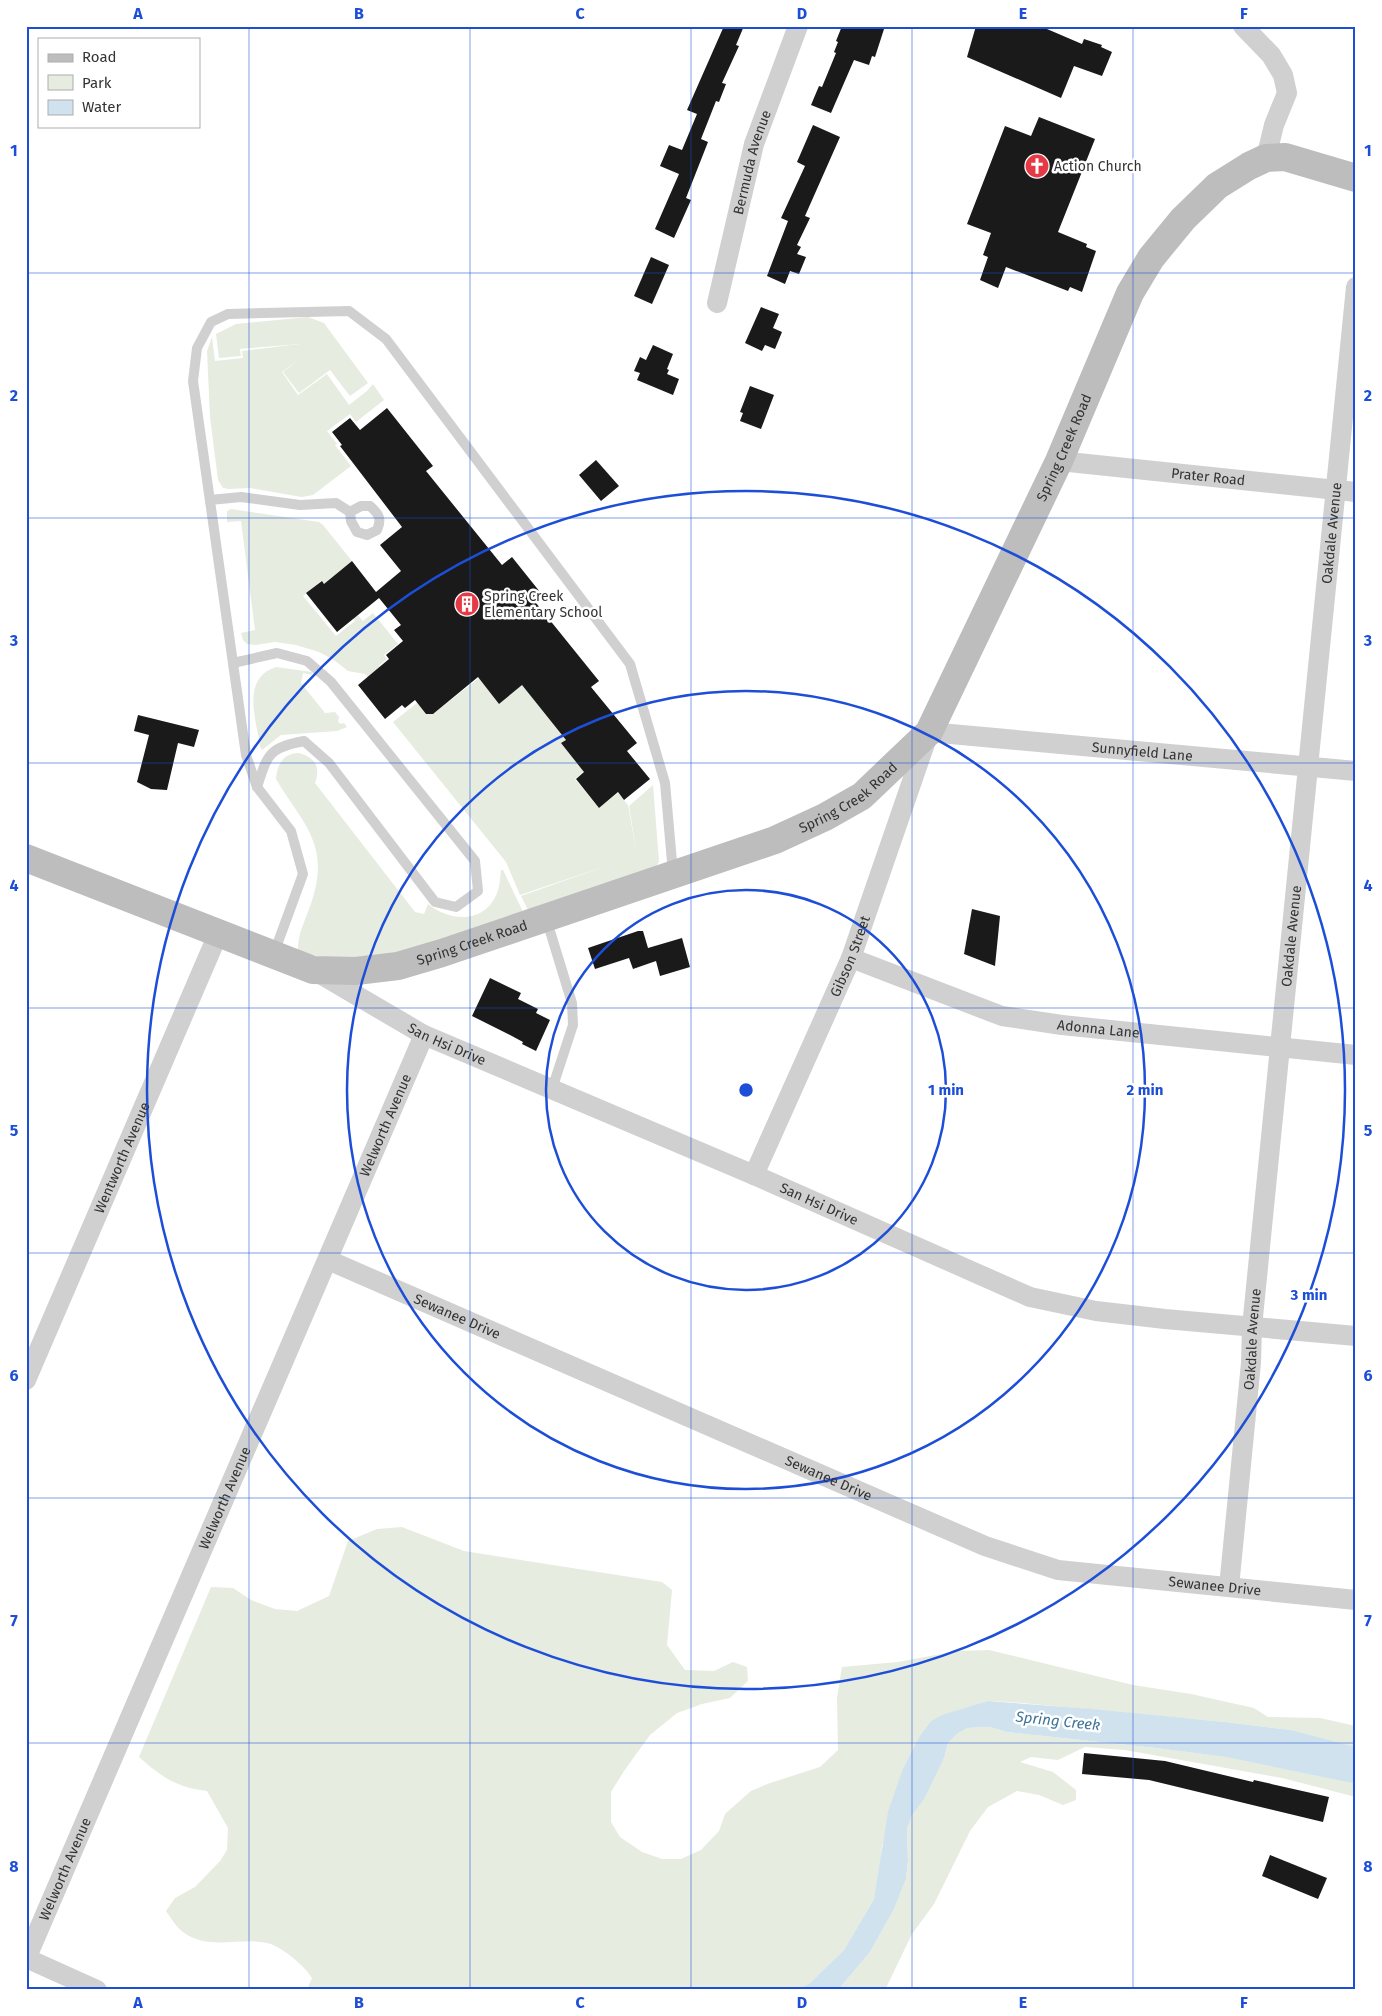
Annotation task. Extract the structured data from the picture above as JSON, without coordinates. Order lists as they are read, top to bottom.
{
  "streets": {
    "street": [
      "Bermuda Avenue",
      "Spring Creek Road",
      "Prater Road",
      "Oakdale Avenue",
      "Sunnyfield Lane",
      "Gibson Street",
      "Adonna Lane",
      "San Hsi Drive",
      "Welworth Avenue",
      "Wentworth Avenue",
      "Sewanee Drive"
    ]
  },
  "crossings": [
    ["Spring Creek Road", "Prater Road"],
    ["Spring Creek Road", "Sunnyfield Lane"],
    ["Spring Creek Road", "Gibson Street"],
    ["Spring Creek Road", "San Hsi Drive"],
    ["Spring Creek Road", "Wentworth Avenue"],
    ["Prater Road", "Oakdale Avenue"],
    ["Oakdale Avenue", "Sunnyfield Lane"],
    ["Oakdale Avenue", "Adonna Lane"],
    ["Oakdale Avenue", "San Hsi Drive"],
    ["Oakdale Avenue", "Sewanee Drive"],
    ["Sunnyfield Lane", "Gibson Street"],
    ["Gibson Street", "Adonna Lane"],
    ["Gibson Street", "San Hsi Drive"],
    ["San Hsi Drive", "Welworth Avenue"],
    ["Welworth Avenue", "Sewanee Drive"]
  ],
  "water": ["Spring Creek"],
  "places": {
    "church": ["Action Church"],
    "building": ["Spring Creek Elementary School"]
  },
  "legend": ["Road", "Park", "Water"],
  "grid": {
    "columns": [
      "A",
      "B",
      "C",
      "D",
      "E",
      "F"
    ],
    "rows": [
      "1",
      "2",
      "3",
      "4",
      "5",
      "6",
      "7",
      "8"
    ]
  },
  "rings": ["1 min", "2 min", "3 min"]
}
